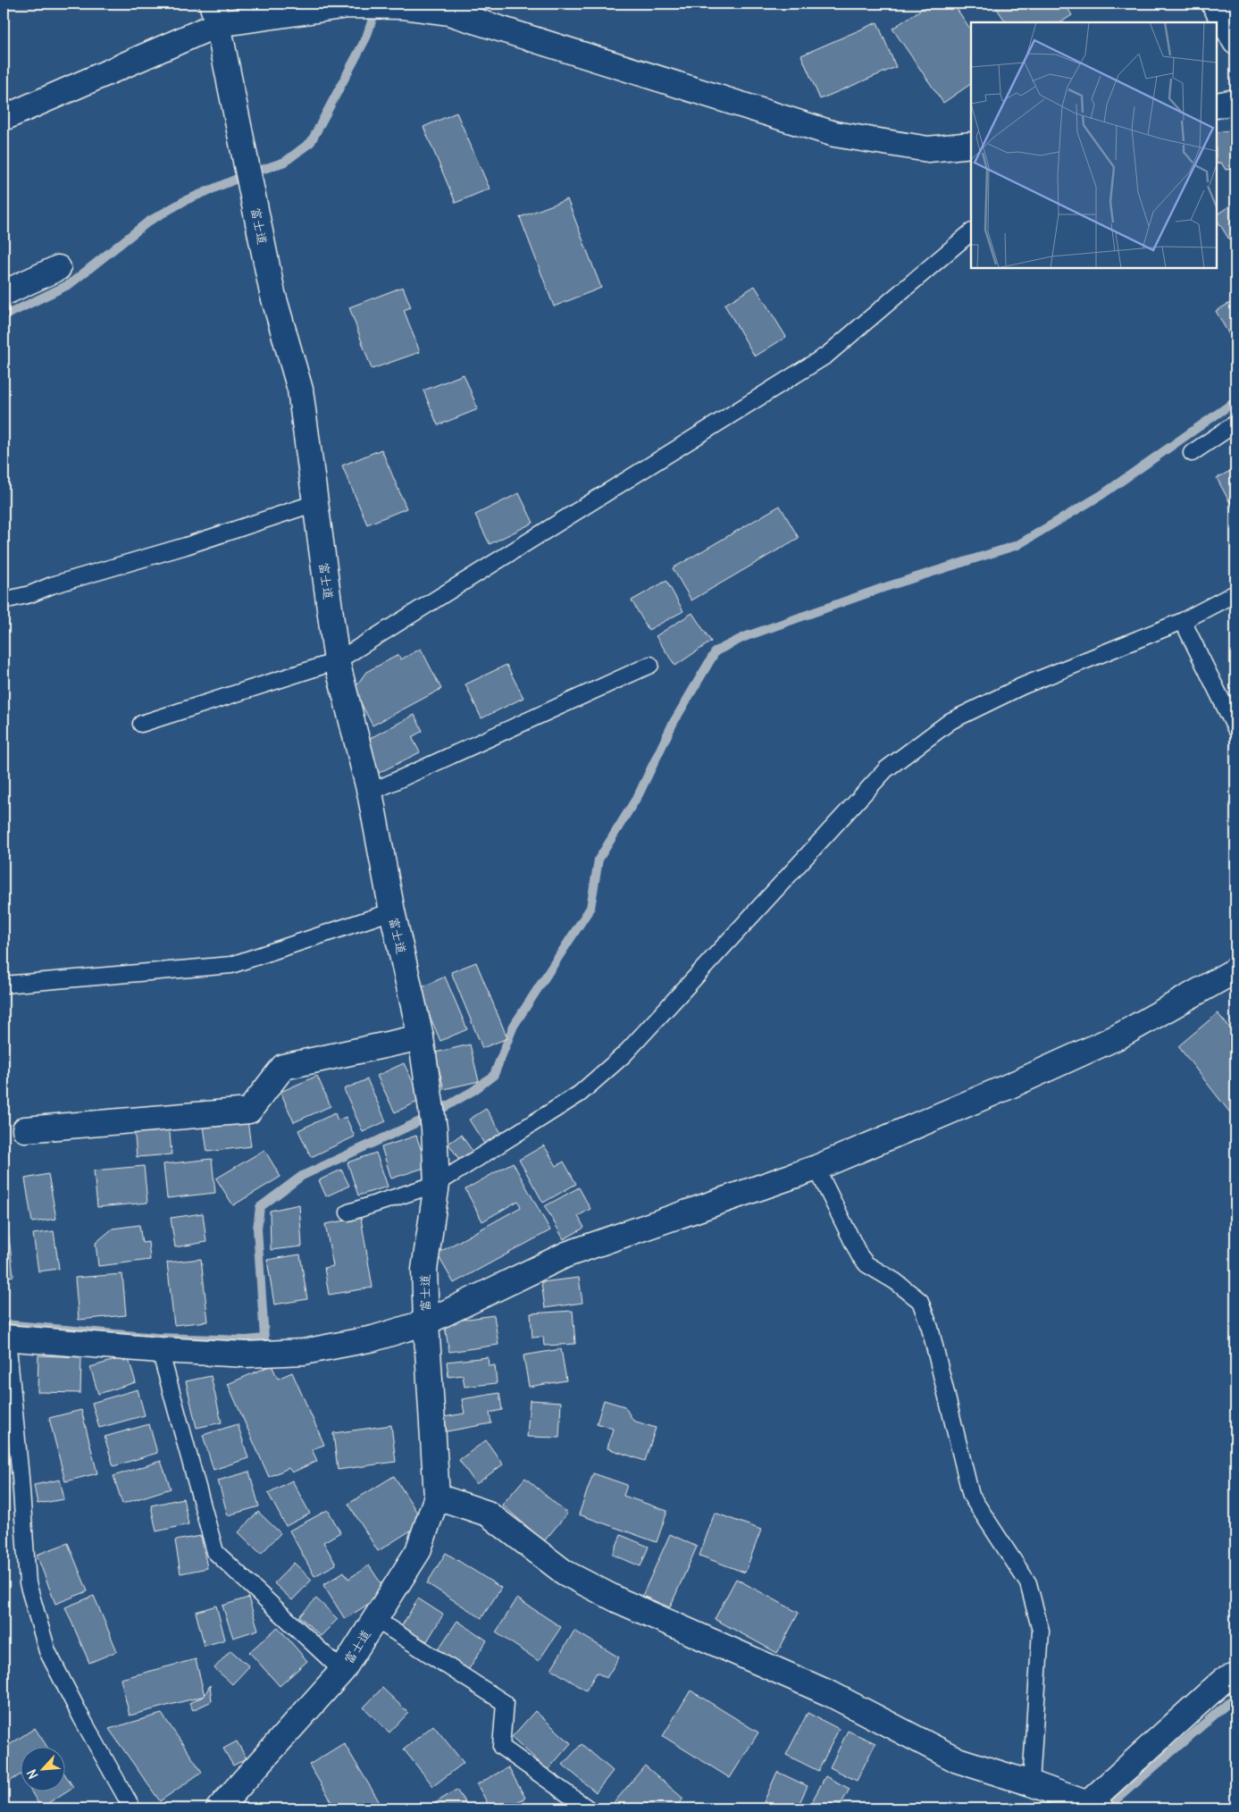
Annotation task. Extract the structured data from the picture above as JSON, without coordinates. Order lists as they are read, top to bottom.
{
  "streets": {
    "street": ["富士道"]
  },
  "north": "bottom left"
}
